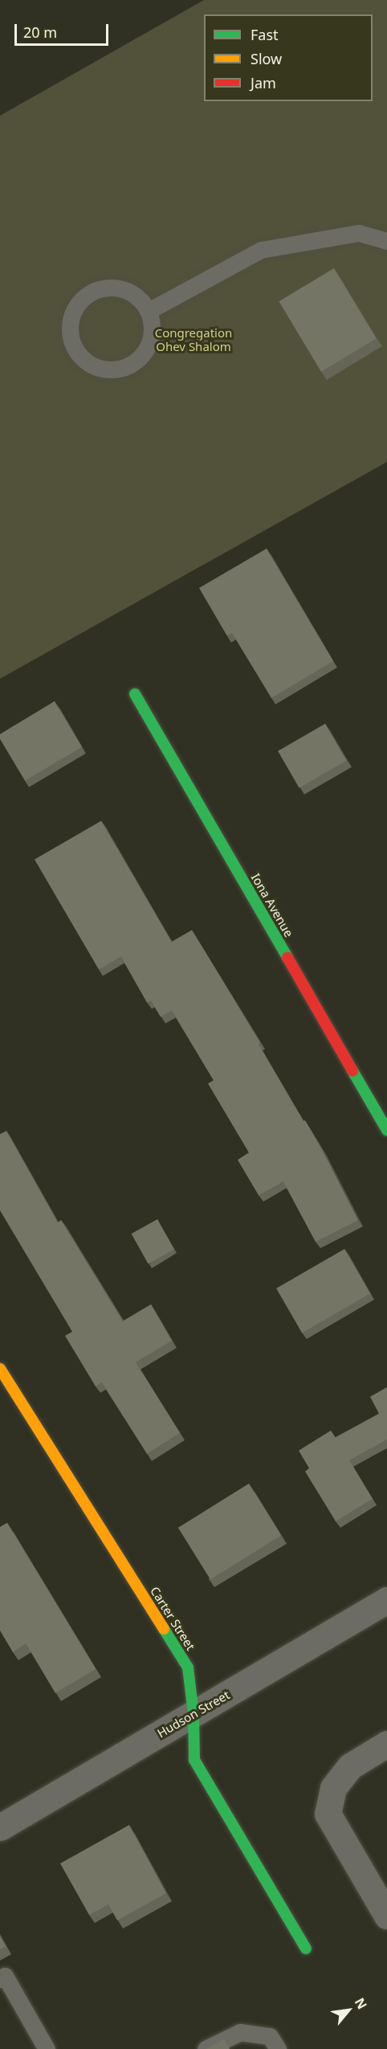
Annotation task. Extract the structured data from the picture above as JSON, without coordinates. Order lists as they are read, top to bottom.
{
  "streets": {
    "street": ["Iona Avenue", "Carter Street", "Hudson Street"]
  },
  "crossings": [
    ["Carter Street", "Hudson Street"]
  ],
  "parks": ["Congregation Ohev Shalom"],
  "legend": ["Fast", "Slow", "Jam"],
  "scale_bar": "20 m",
  "north": "top right"
}
